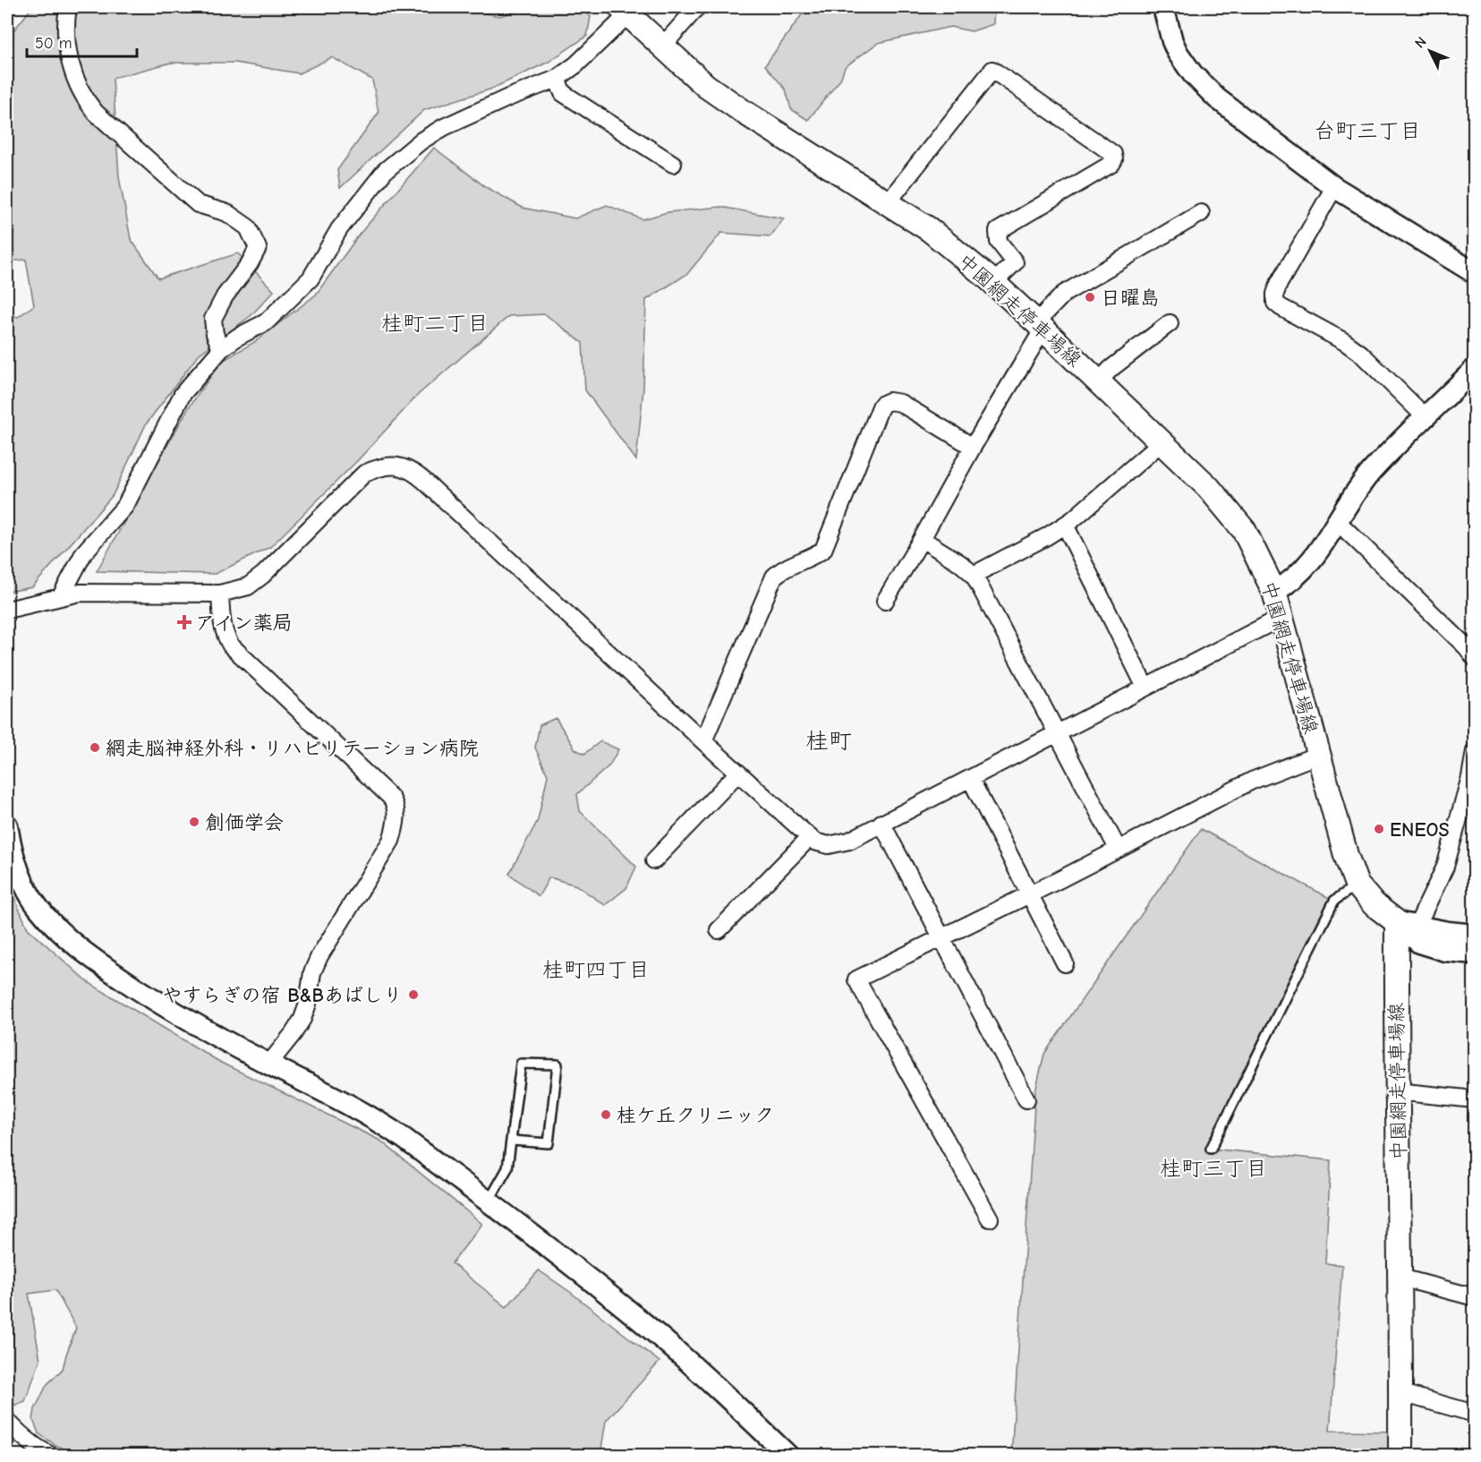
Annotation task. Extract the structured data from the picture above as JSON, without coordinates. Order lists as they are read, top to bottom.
{
  "streets": {
    "main road": ["中園網走停車場線"]
  },
  "districts": [
    "台町三丁目",
    "桂町二丁目",
    "桂町",
    "桂町四丁目",
    "桂町三丁目"
  ],
  "places": {
    "other": [
      "日曜島",
      "網走脳神経外科・リハビリテーション病院",
      "創価学会",
      "ENEOS",
      "やすらぎの宿 B&Bあばしり",
      "桂ケ丘クリニック"
    ],
    "health": ["アイン薬局"]
  },
  "scale_bar": "50 m",
  "north": "top left"
}
